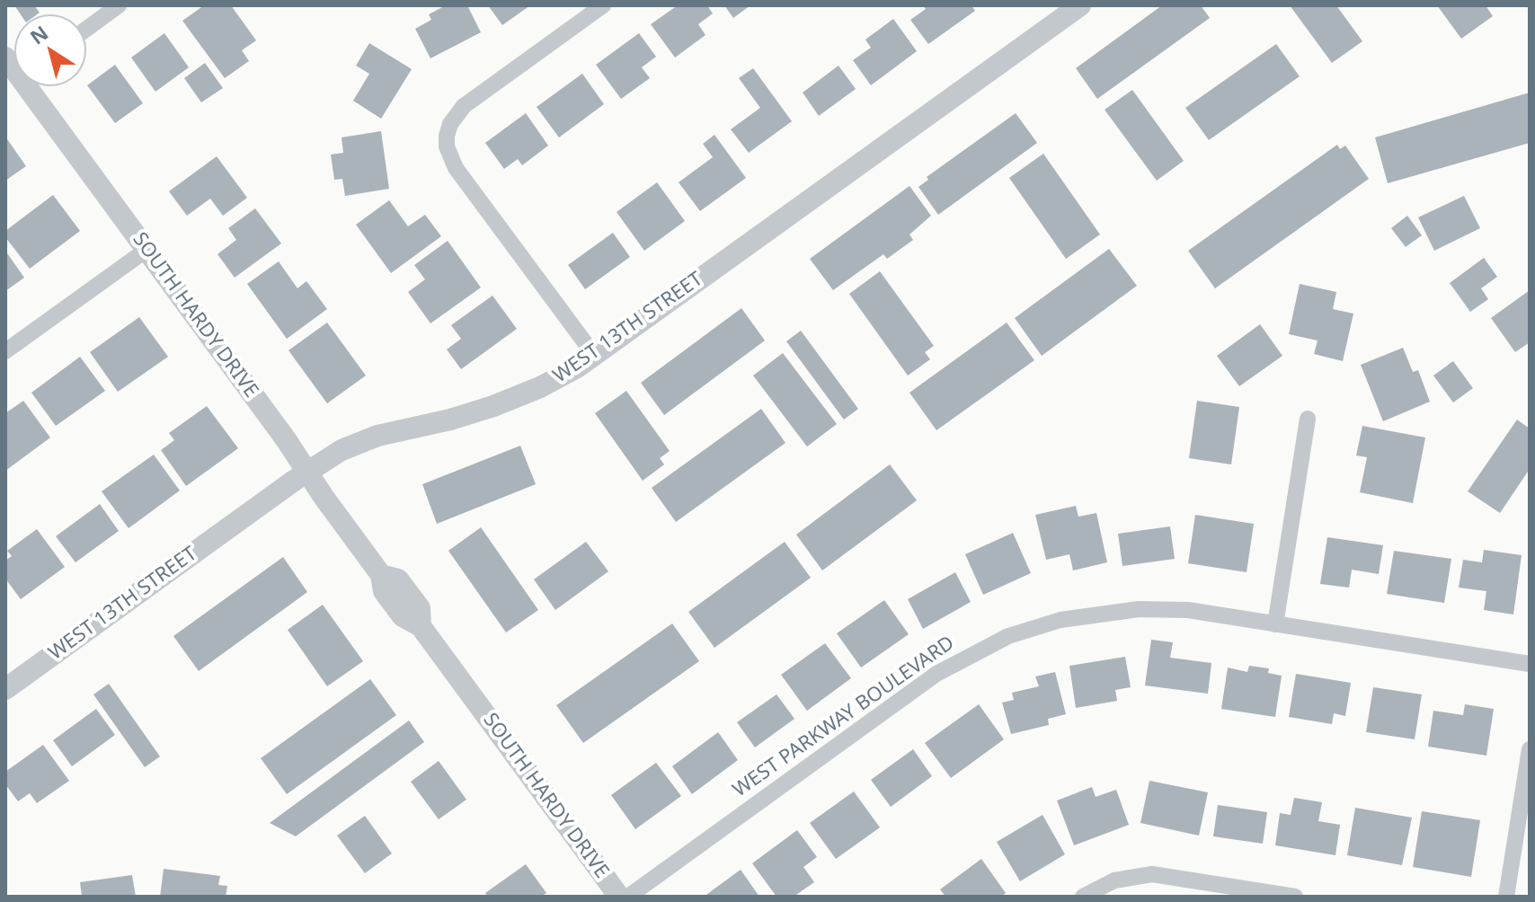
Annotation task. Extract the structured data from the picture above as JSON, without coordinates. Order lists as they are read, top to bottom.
{
  "streets": {
    "street": ["SOUTH HARDY DRIVE", "WEST 13TH STREET", "WEST PARKWAY BOULEVARD"]
  },
  "crossings": [
    ["SOUTH HARDY DRIVE", "WEST 13TH STREET"]
  ],
  "north": "top left"
}
